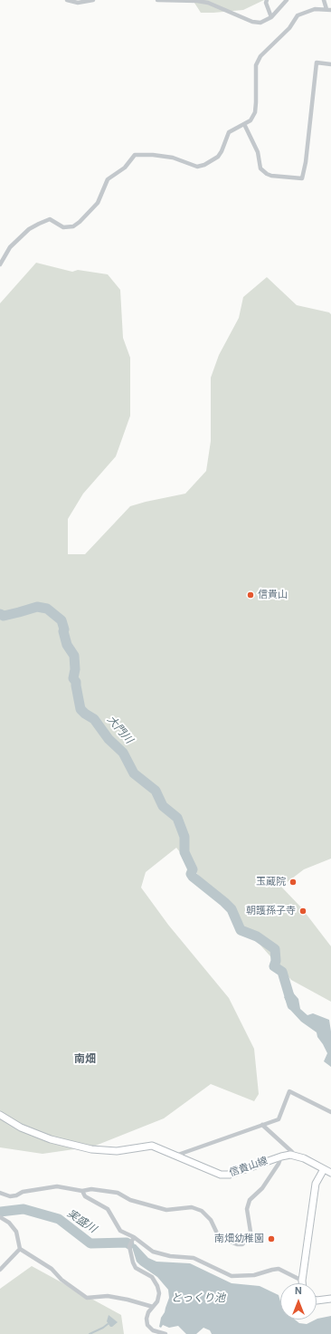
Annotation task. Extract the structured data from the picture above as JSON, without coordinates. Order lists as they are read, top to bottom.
{
  "streets": {
    "main road": ["信貴山線"]
  },
  "districts": ["南畑"],
  "water": ["大門川", "実盛川", "とっくり池"],
  "places": [
    "信貴山",
    "玉蔵院",
    "朝護孫子寺",
    "南畑幼稚園"
  ],
  "north": "top"
}
